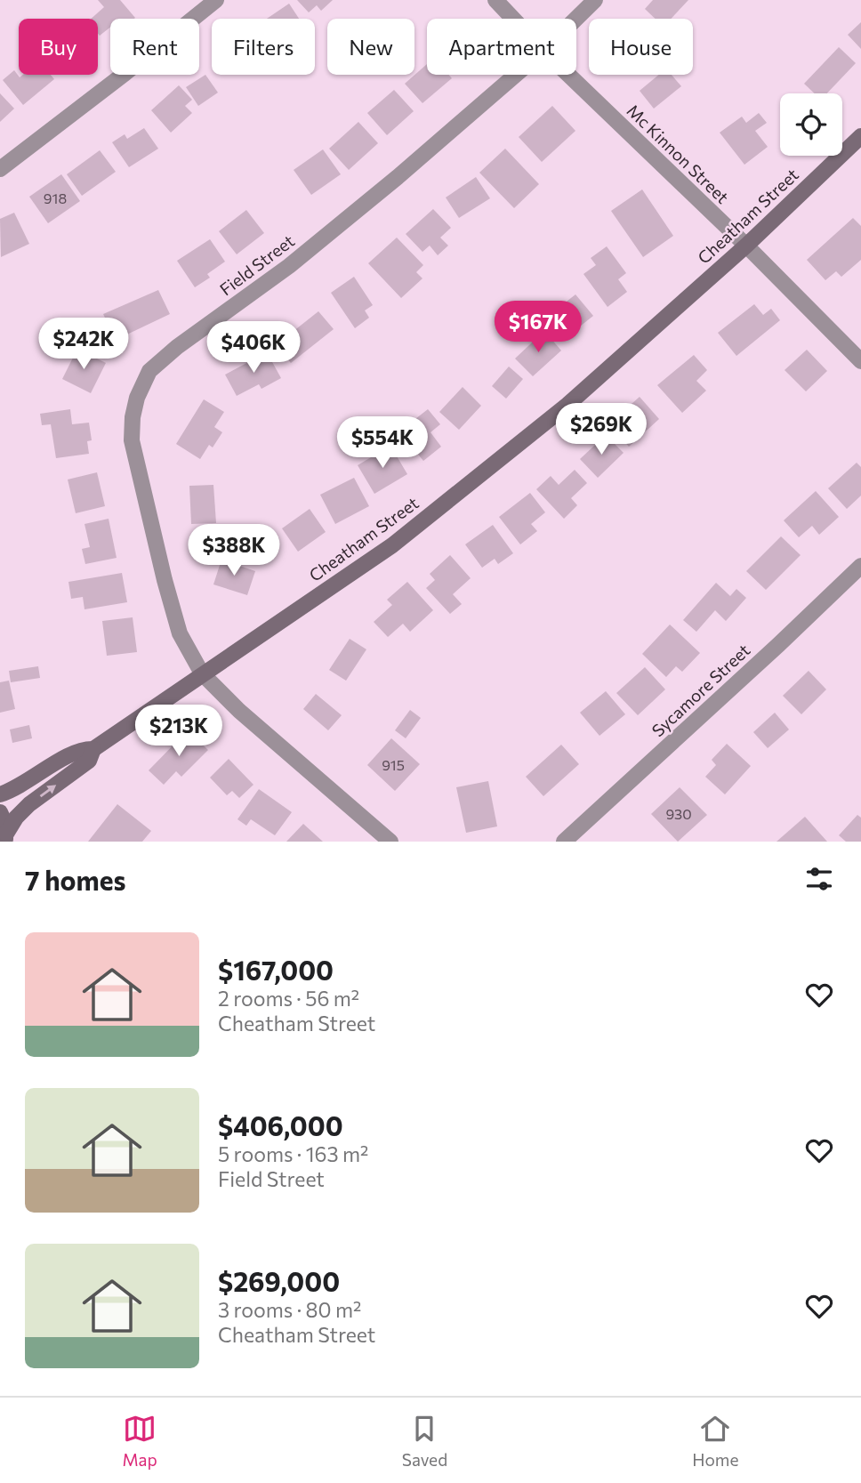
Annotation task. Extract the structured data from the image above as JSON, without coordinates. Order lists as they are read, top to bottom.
{
  "streets": {
    "street": [
      "Mc Kinnon Street",
      "Cheatham Street",
      "Field Street",
      "Sycamore Street"
    ]
  },
  "crossings": [
    ["Mc Kinnon Street", "Cheatham Street"],
    ["Cheatham Street", "Field Street"]
  ],
  "house_numbers": ["918", "915", "930"],
  "page": {
    "chip": [
      "Buy",
      "Rent",
      "Filters",
      "New",
      "Apartment",
      "House"
    ],
    "price": [
      "$167K",
      "$242K",
      "$406K",
      "$269K",
      "$554K",
      "$388K",
      "$213K"
    ],
    "heading": "7 homes",
    "list": [
      {
        "name": "$167,000",
        "note": "2 rooms · 56 m² · Cheatham Street"
      },
      {
        "name": "$406,000",
        "note": "5 rooms · 163 m² · Field Street"
      },
      {
        "name": "$269,000",
        "note": "3 rooms · 80 m² · Cheatham Street"
      }
    ],
    "tabs": ["Map", "Saved", "Home"]
  }
}
